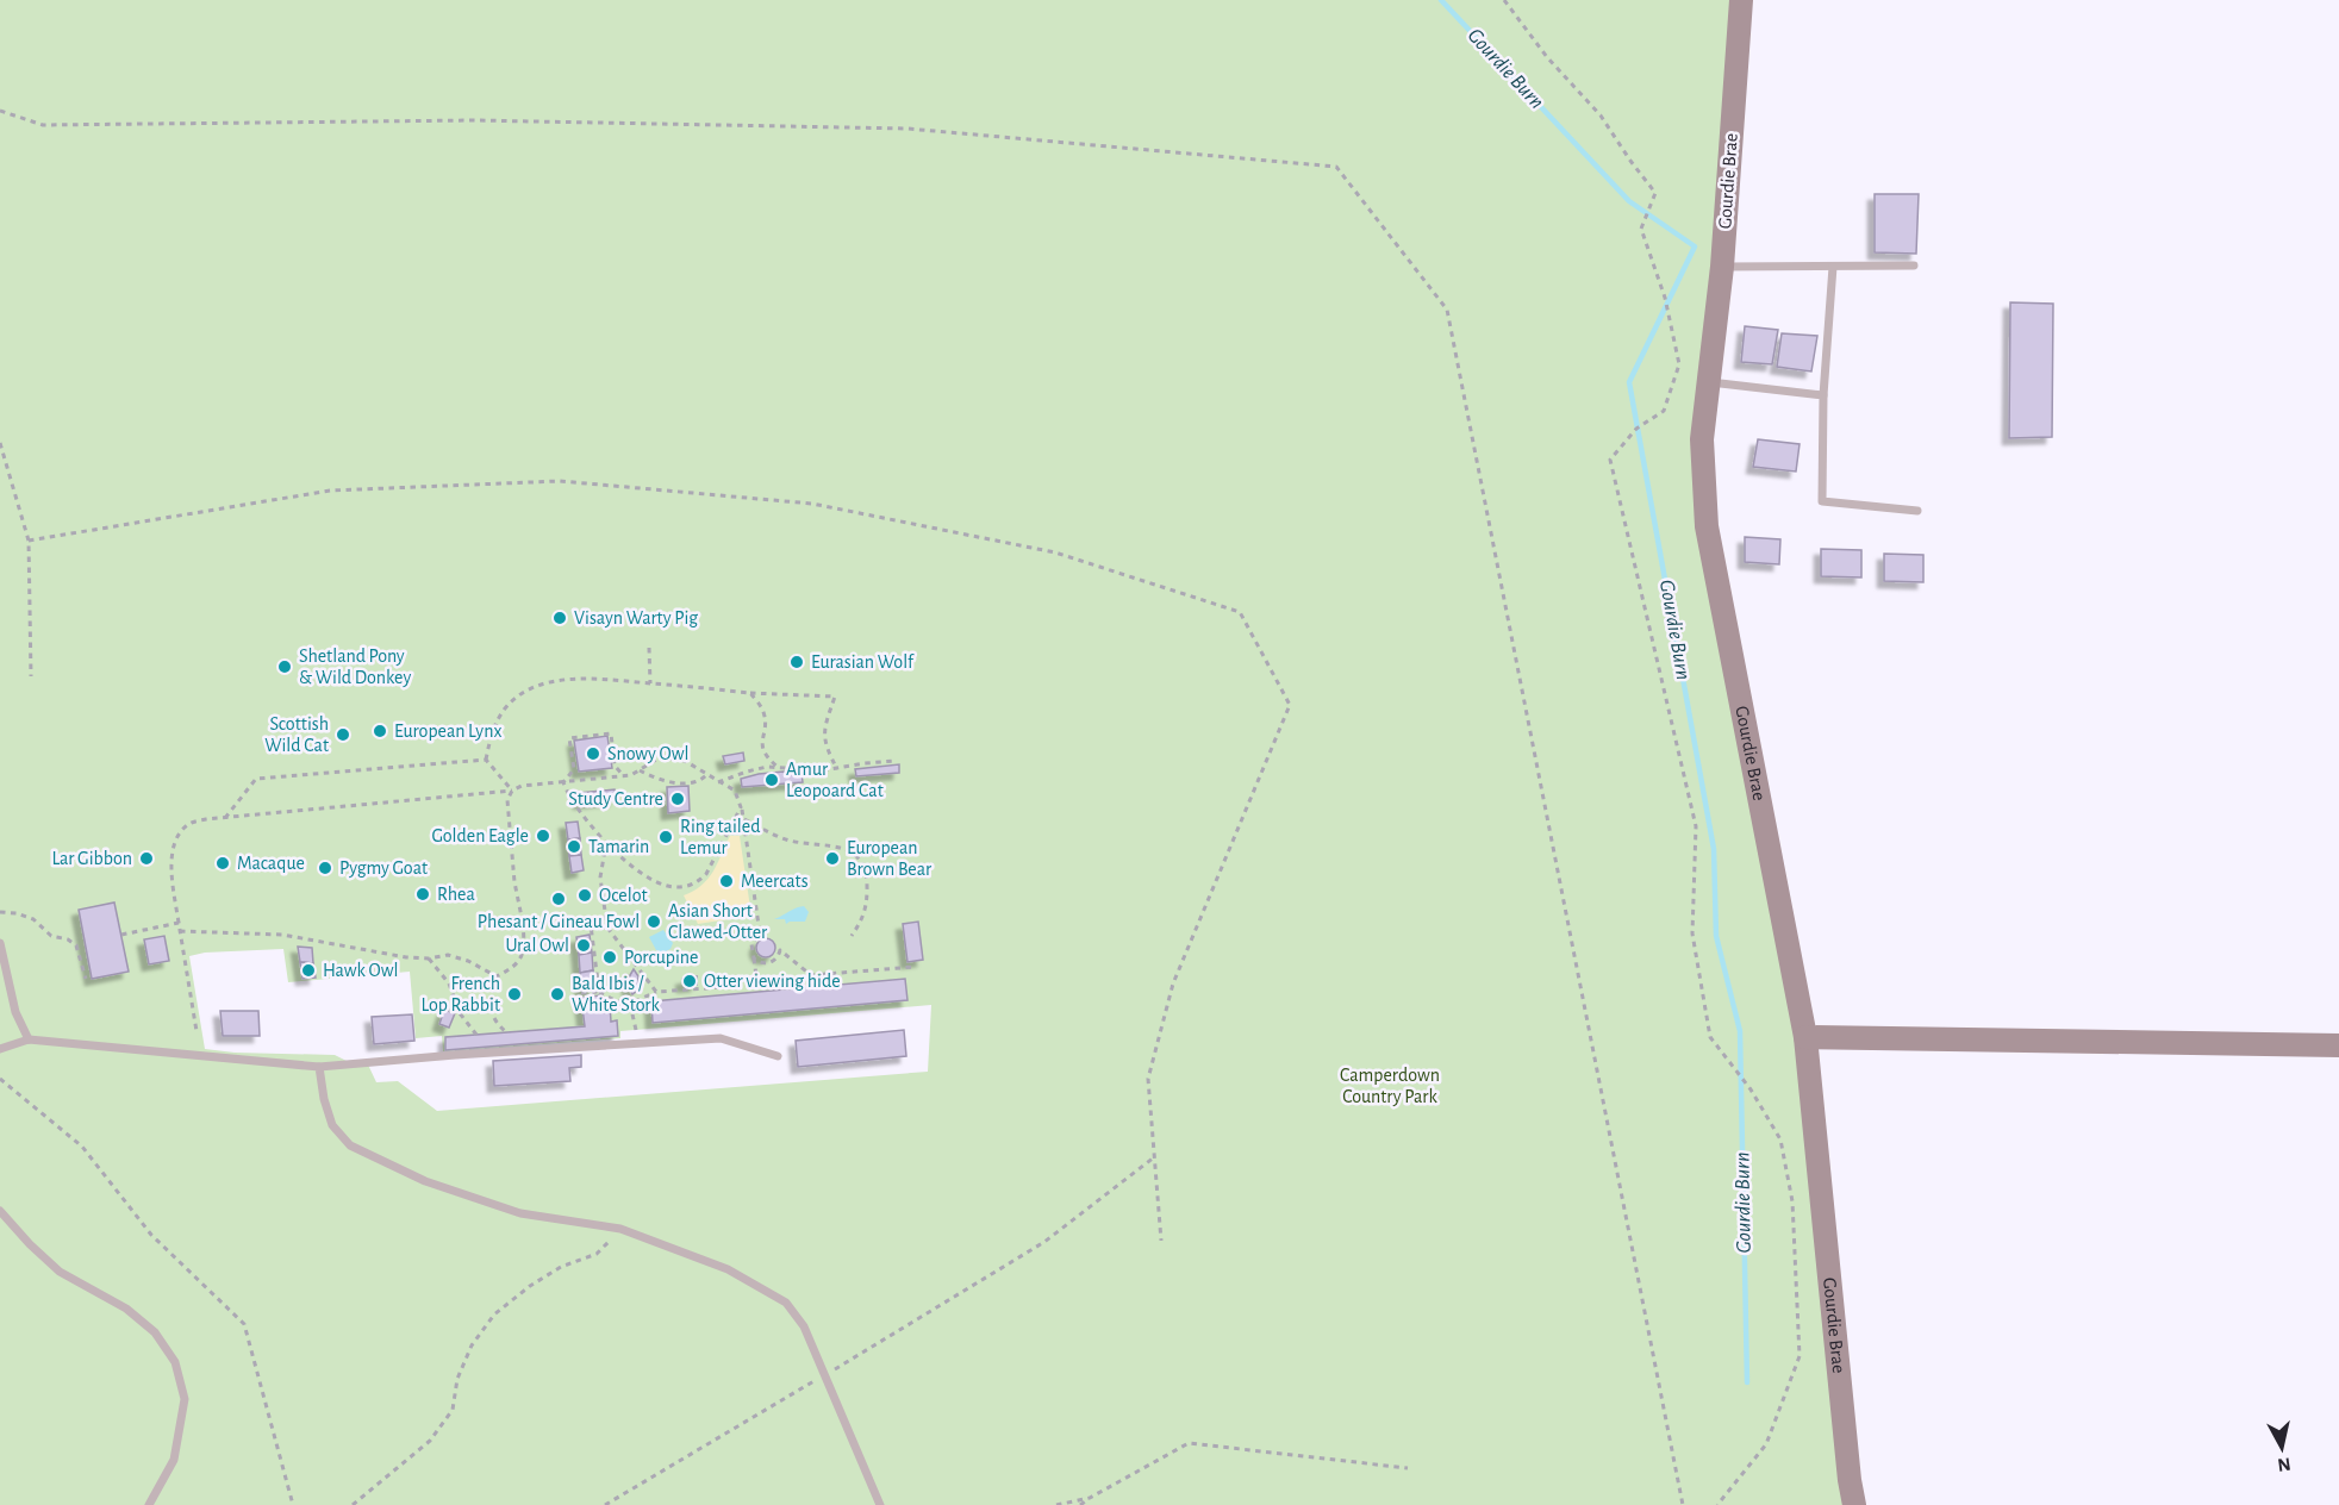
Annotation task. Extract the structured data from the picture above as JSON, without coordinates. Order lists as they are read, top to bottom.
{
  "streets": {
    "street": ["Gourdie Brae"]
  },
  "water": ["Gourdie Burn"],
  "parks": ["Camperdown Country Park"],
  "places": [
    "Visayn Warty Pig",
    "Eurasian Wolf",
    "Shetland Pony & Wild Donkey",
    "European Lynx",
    "Scottish Wild Cat",
    "Snowy Owl",
    "Amur Leopoard Cat",
    "Study Centre",
    "Golden Eagle",
    "Ring tailed Lemur",
    "Tamarin",
    "Lar Gibbon",
    "European Brown Bear",
    "Macaque",
    "Pygmy Goat",
    "Meercats",
    "Rhea",
    "Ocelot",
    "Phesant / Gineau Fowl",
    "Asian Short Clawed-Otter",
    "Ural Owl",
    "Porcupine",
    "Hawk Owl",
    "Otter viewing hide",
    "French Lop Rabbit",
    "Bald Ibis / White Stork"
  ],
  "north": "bottom"
}
